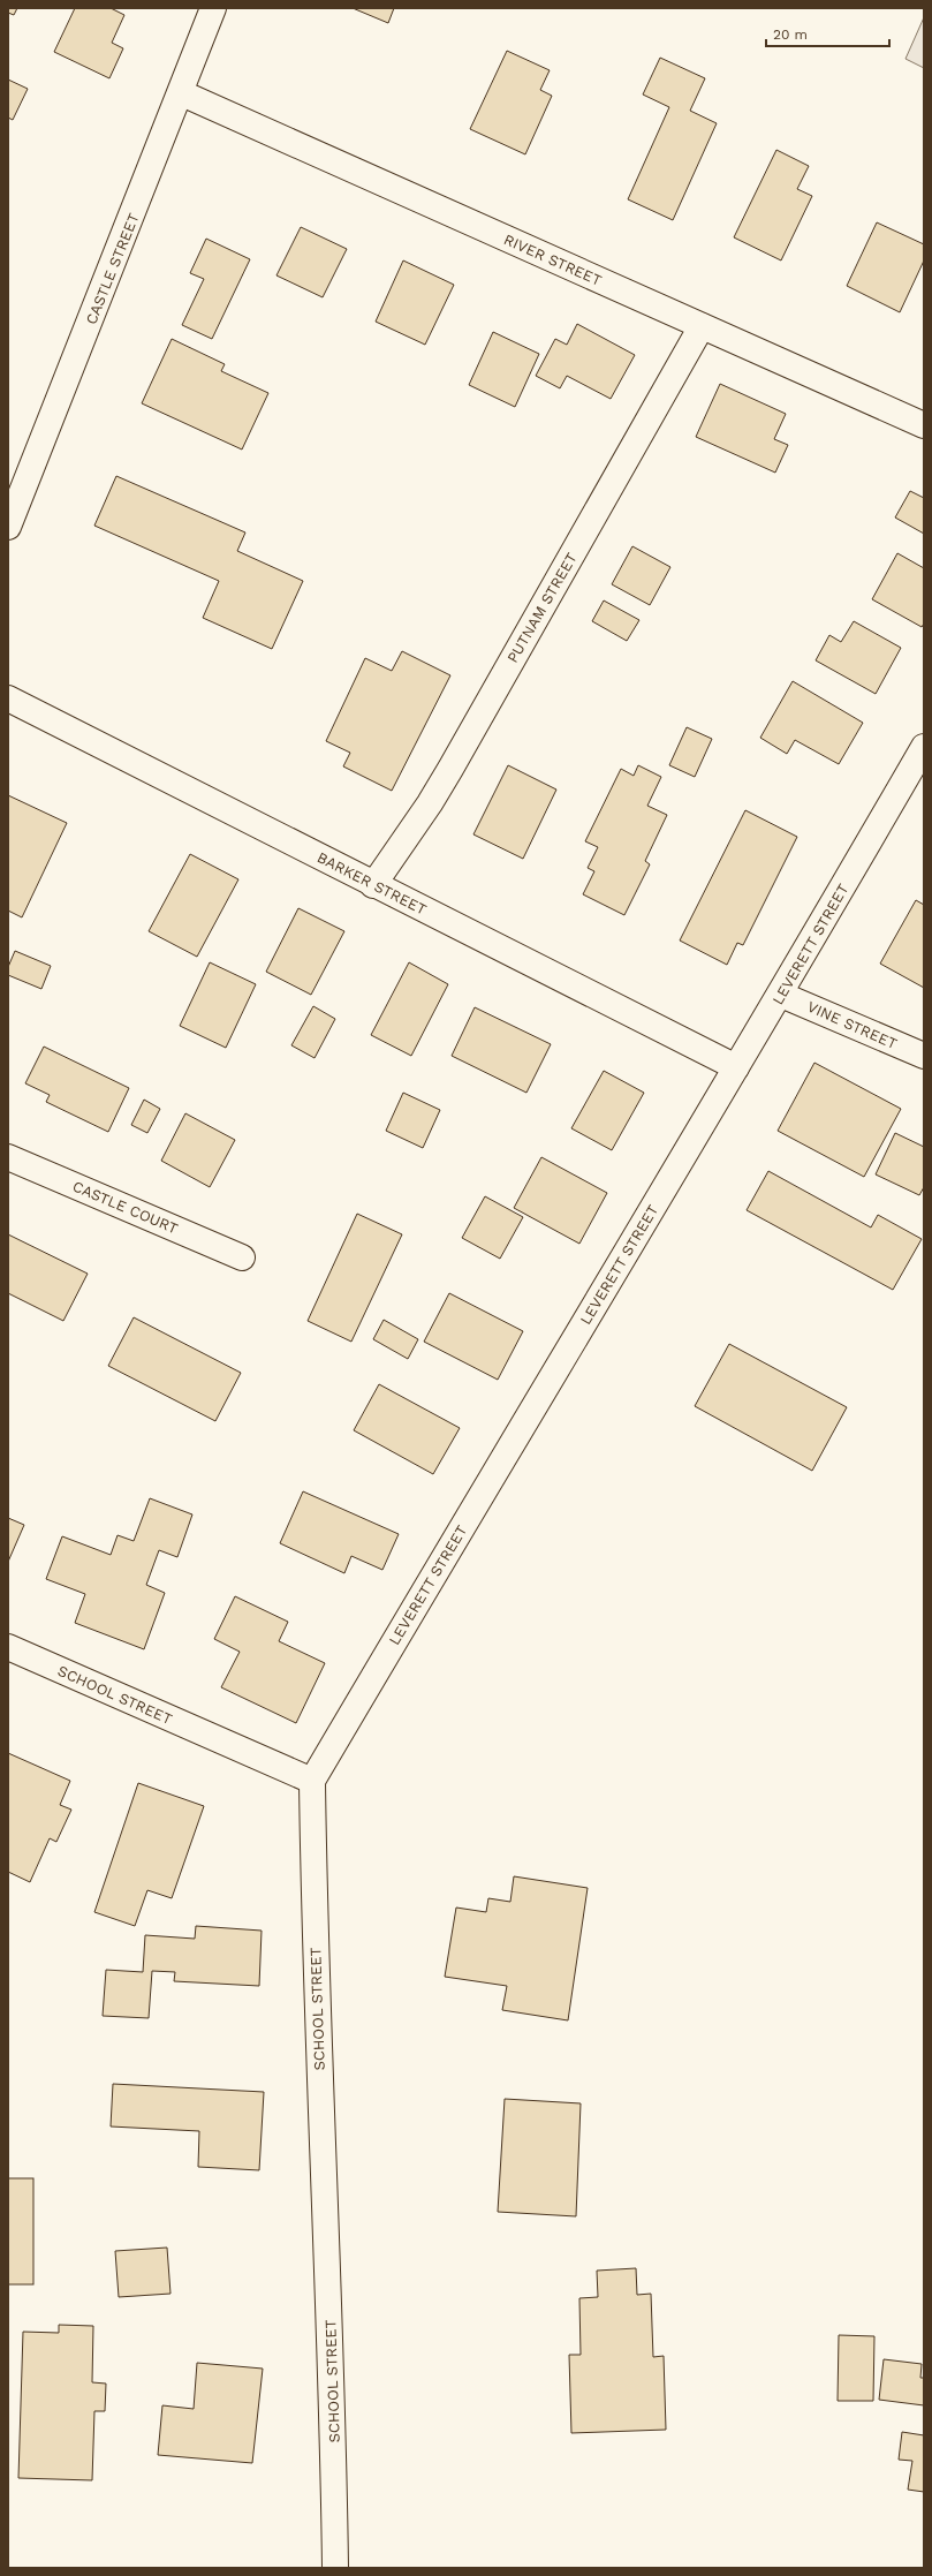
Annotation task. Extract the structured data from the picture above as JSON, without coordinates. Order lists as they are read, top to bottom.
{
  "streets": {
    "street": [
      "RIVER STREET",
      "CASTLE STREET",
      "PUTNAM STREET",
      "BARKER STREET",
      "LEVERETT STREET",
      "VINE STREET",
      "CASTLE COURT",
      "SCHOOL STREET"
    ]
  },
  "crossings": [
    ["RIVER STREET", "CASTLE STREET"],
    ["RIVER STREET", "PUTNAM STREET"],
    ["PUTNAM STREET", "BARKER STREET"],
    ["BARKER STREET", "LEVERETT STREET"],
    ["LEVERETT STREET", "VINE STREET"],
    ["LEVERETT STREET", "SCHOOL STREET"]
  ],
  "scale_bar": "20 m"
}
